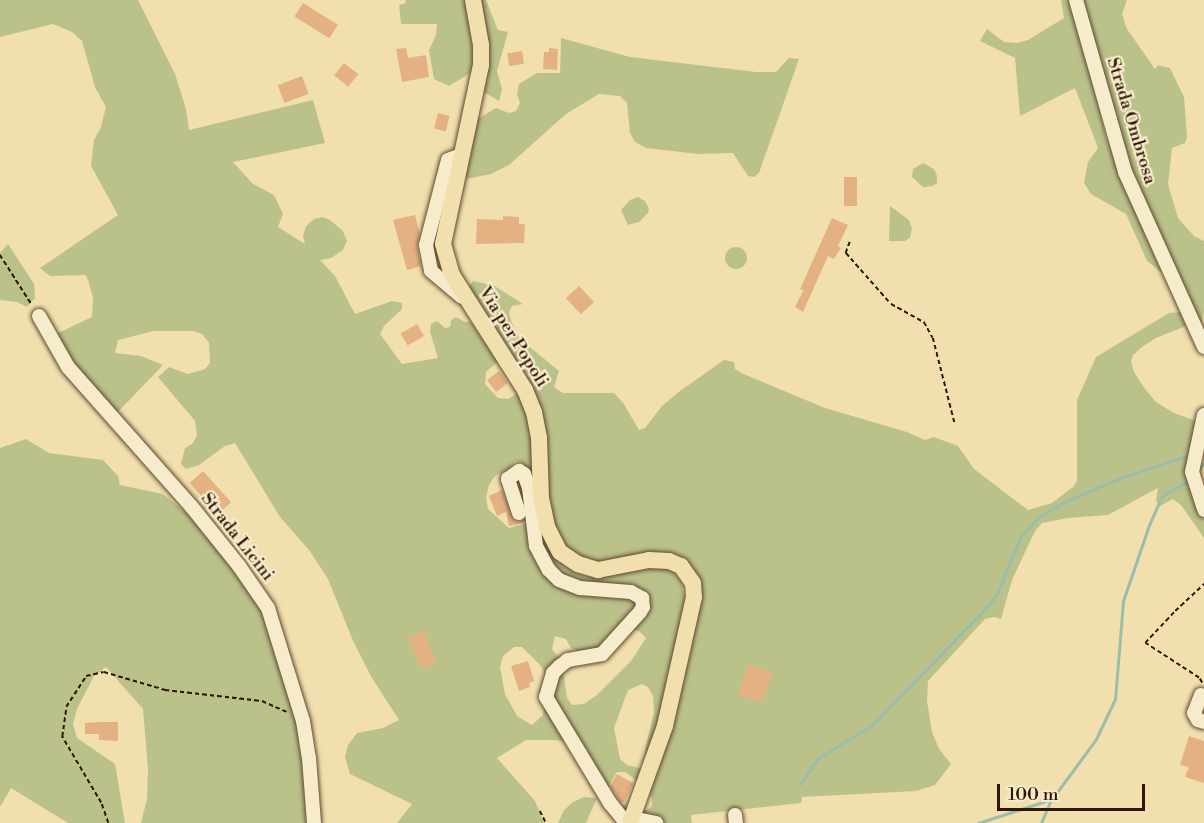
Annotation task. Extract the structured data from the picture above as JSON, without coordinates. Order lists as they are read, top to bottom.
{
  "streets": {
    "main road": ["Via per Popoli"],
    "street": ["Strada Ombrosa", "Strada Licini"]
  },
  "scale_bar": "100 m"
}
